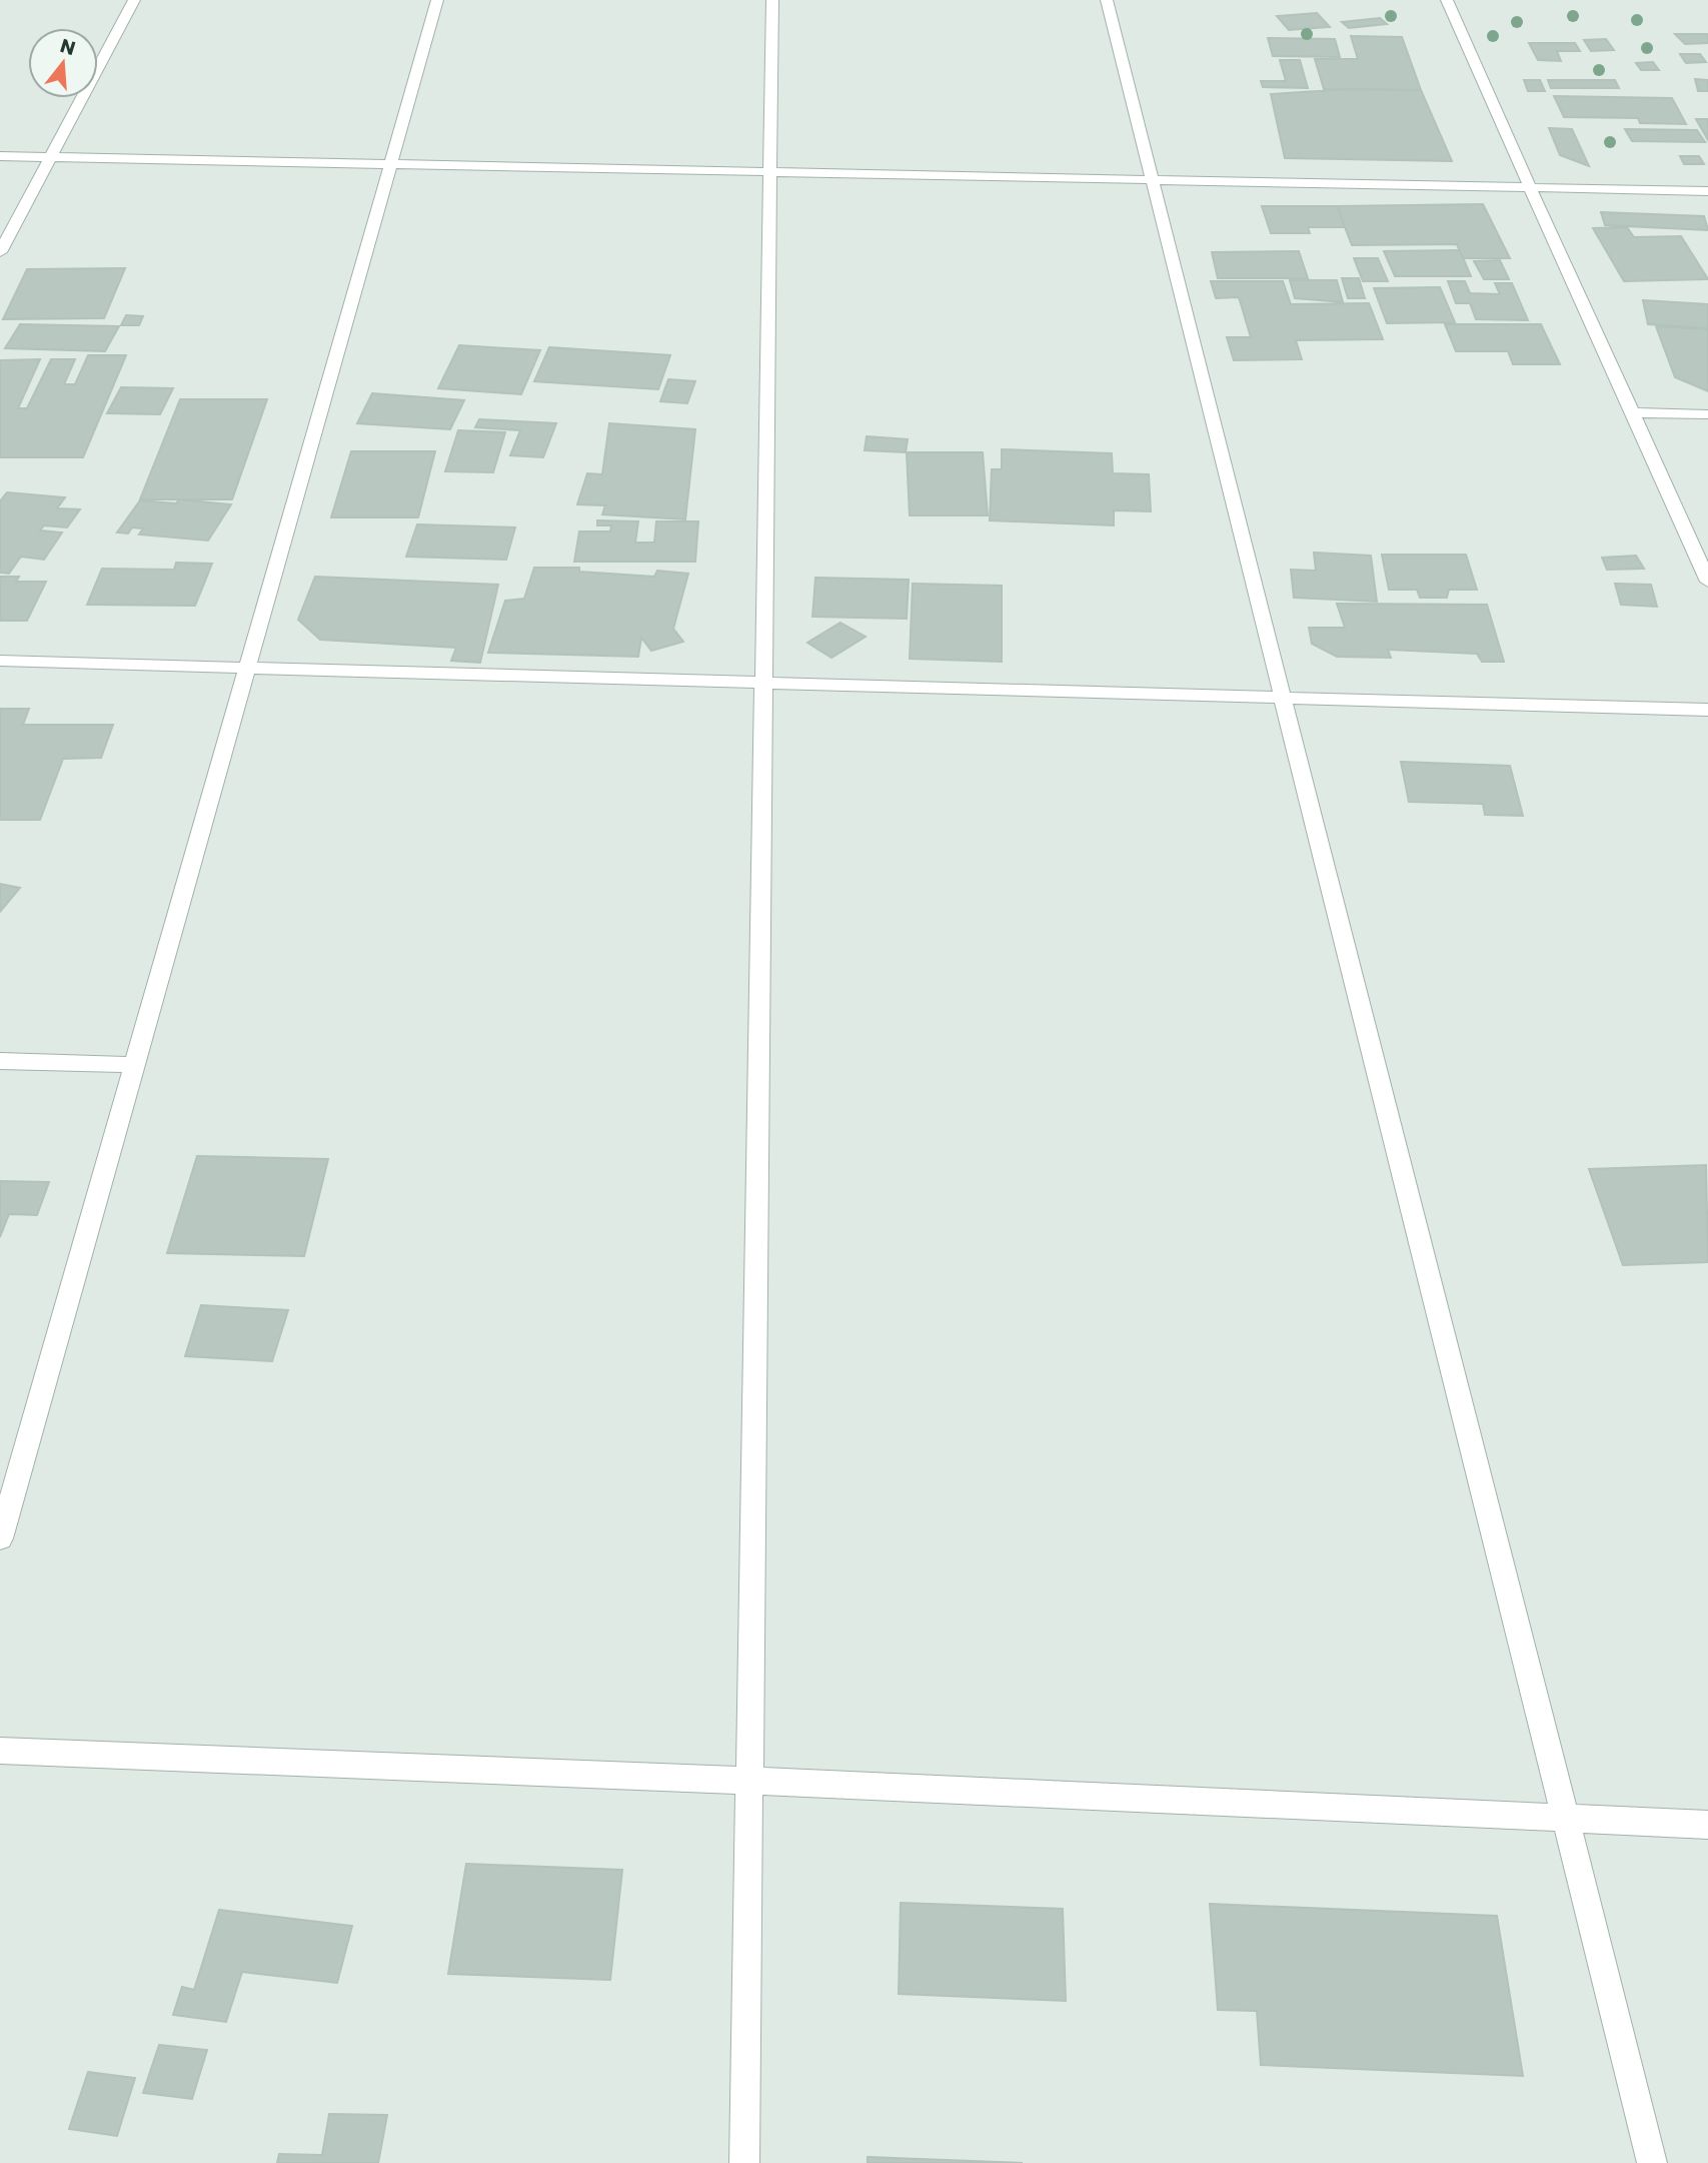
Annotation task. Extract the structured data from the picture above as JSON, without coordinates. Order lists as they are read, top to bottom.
{
  "north": "top"
}
